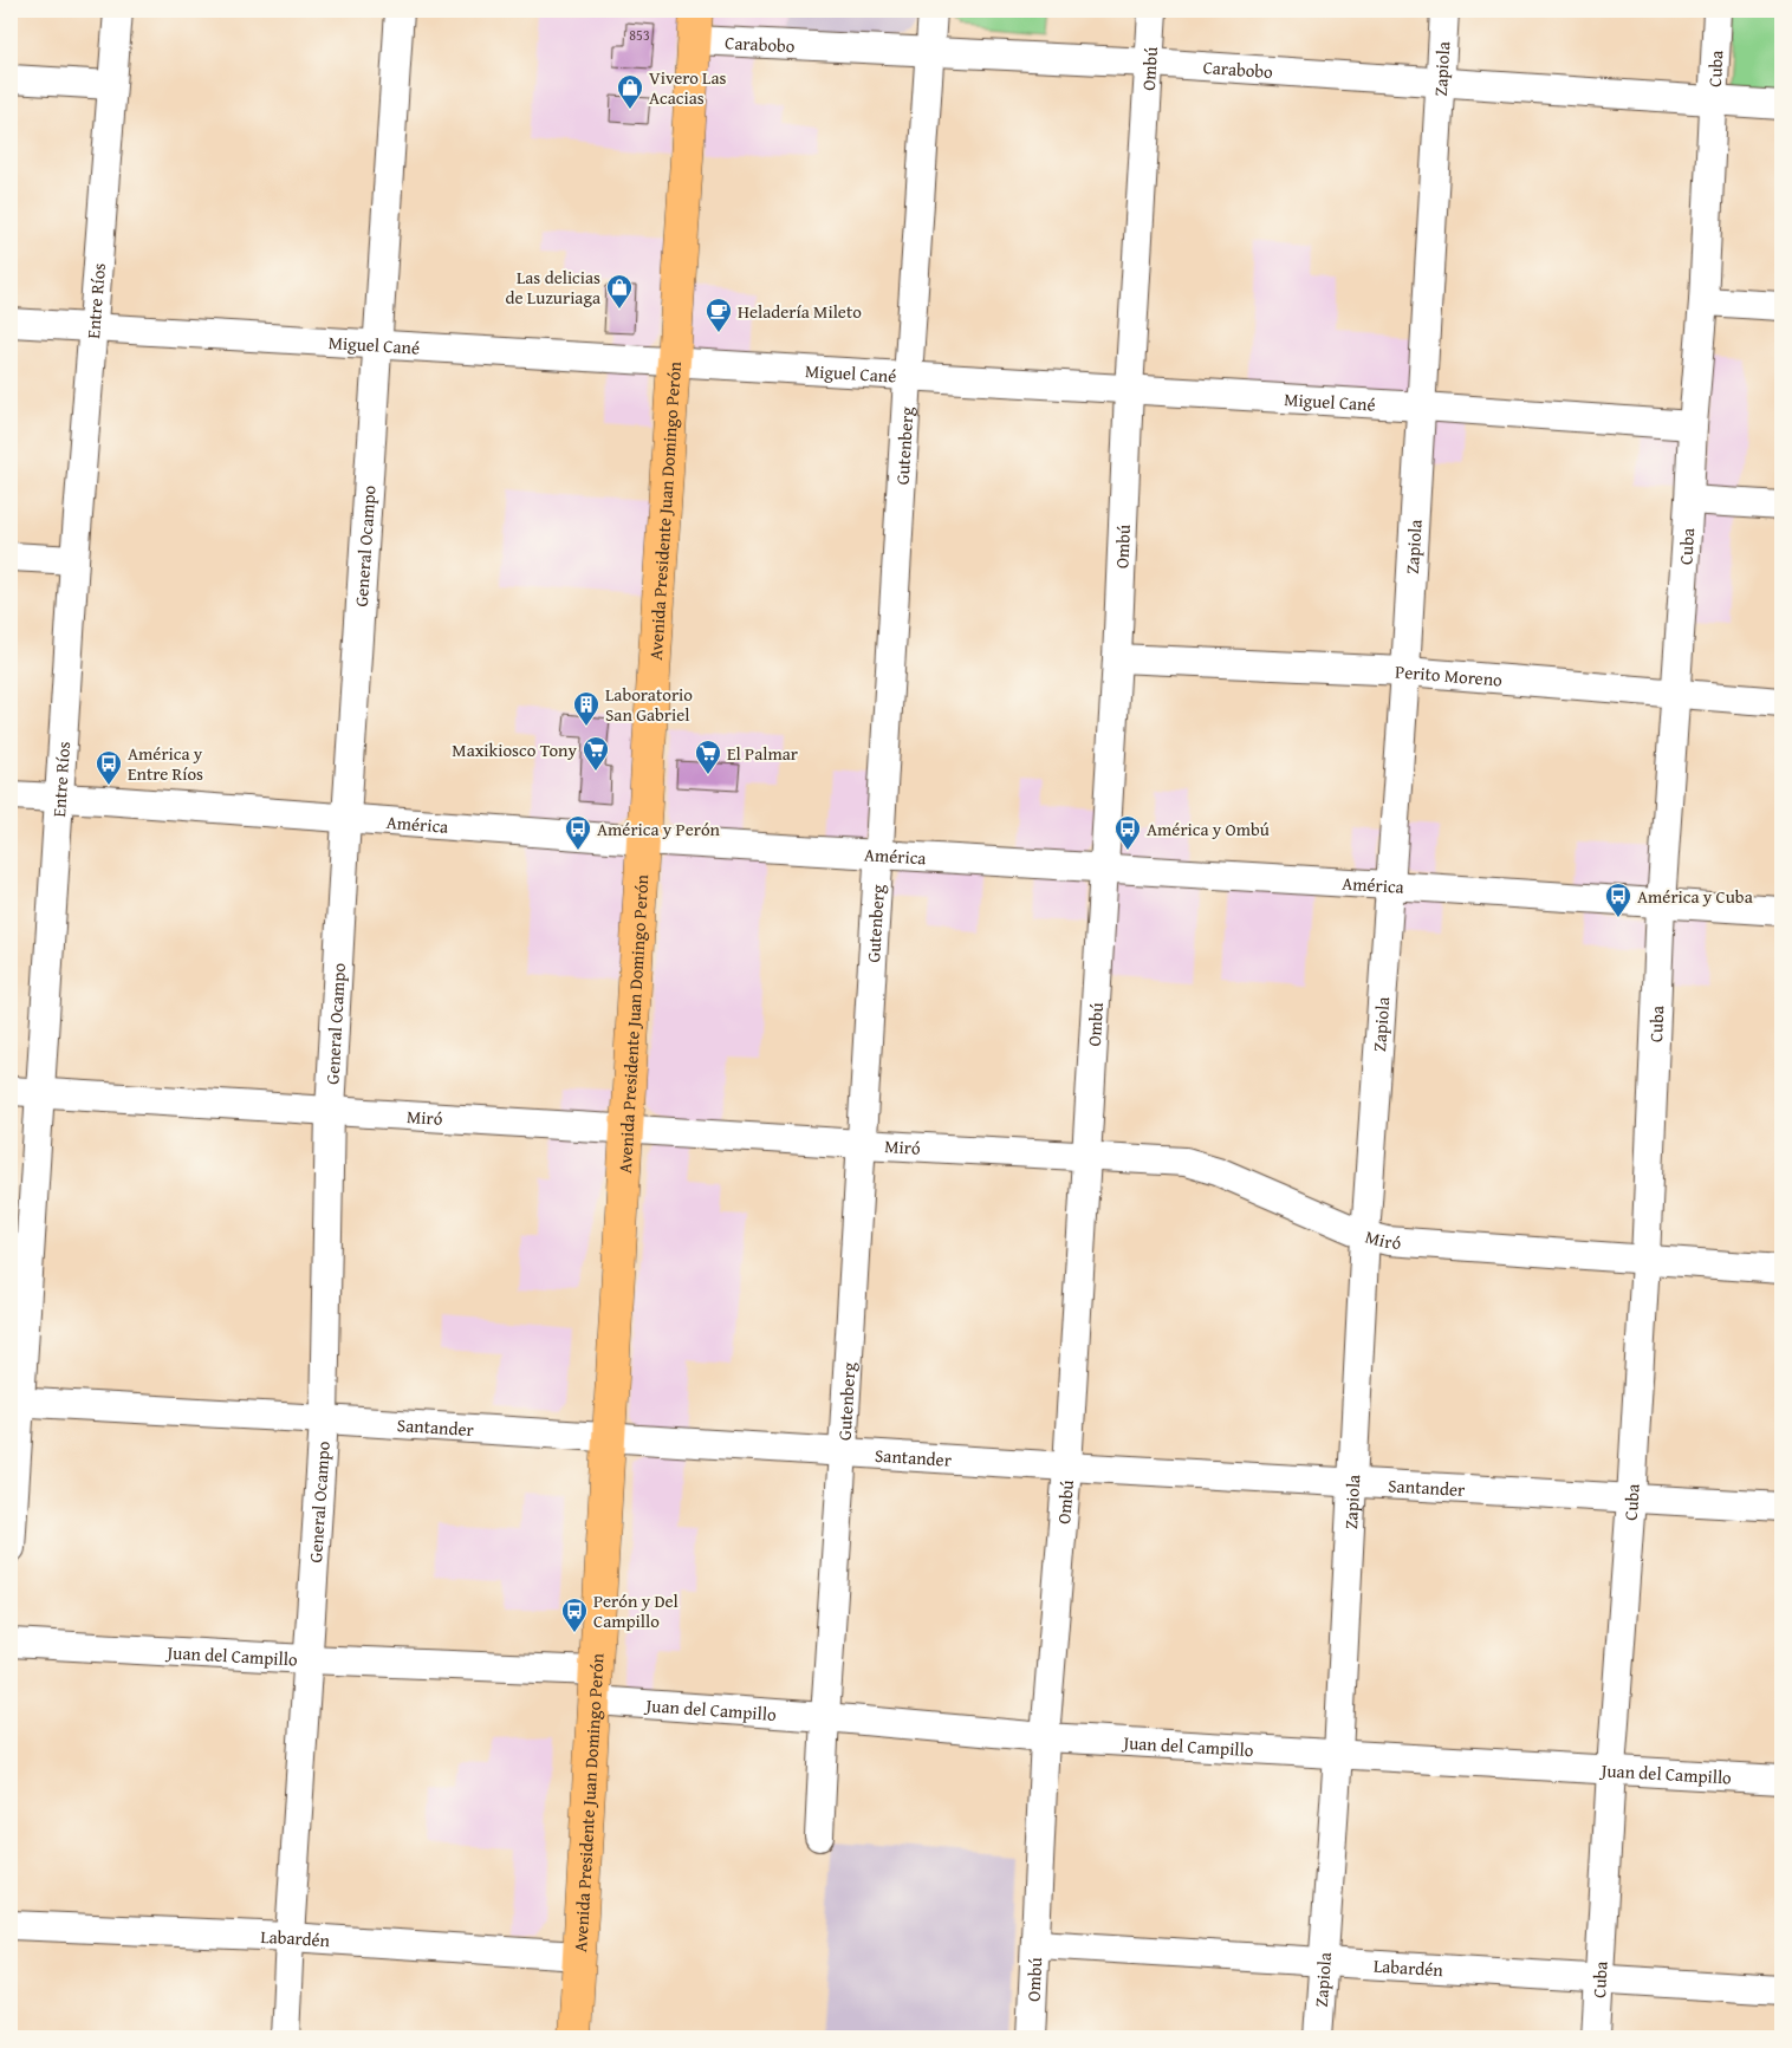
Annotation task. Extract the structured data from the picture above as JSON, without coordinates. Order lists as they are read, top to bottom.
{
  "streets": {
    "main road": ["Avenida Presidente Juan Domingo Perón"],
    "street": [
      "Carabobo",
      "Ombú",
      "Zapiola",
      "Cuba",
      "Entre Ríos",
      "Miguel Cané",
      "Gutenberg",
      "General Ocampo",
      "Perito Moreno",
      "América",
      "Miró",
      "Santander",
      "Juan del Campillo",
      "Labardén"
    ]
  },
  "crossings": [
    ["Carabobo", "Ombú"],
    ["Carabobo", "Zapiola"],
    ["Carabobo", "Cuba"],
    ["Carabobo", "Gutenberg"],
    ["Carabobo", "Avenida Presidente Juan Domingo Perón"],
    ["Ombú", "Miguel Cané"],
    ["Ombú", "Perito Moreno"],
    ["Ombú", "América"],
    ["Ombú", "Miró"],
    ["Ombú", "Santander"],
    ["Ombú", "Juan del Campillo"],
    ["Ombú", "Labardén"],
    ["Zapiola", "Miguel Cané"],
    ["Zapiola", "Perito Moreno"],
    ["Zapiola", "América"],
    ["Zapiola", "Miró"],
    ["Zapiola", "Santander"],
    ["Zapiola", "Juan del Campillo"],
    ["Zapiola", "Labardén"],
    ["Cuba", "Miguel Cané"],
    ["Cuba", "Perito Moreno"],
    ["Cuba", "América"],
    ["Cuba", "Miró"],
    ["Cuba", "Santander"],
    ["Cuba", "Juan del Campillo"],
    ["Cuba", "Labardén"],
    ["Entre Ríos", "Miguel Cané"],
    ["Entre Ríos", "América"],
    ["Entre Ríos", "Miró"],
    ["Entre Ríos", "Santander"],
    ["Miguel Cané", "Gutenberg"],
    ["Miguel Cané", "Avenida Presidente Juan Domingo Perón"],
    ["Miguel Cané", "General Ocampo"],
    ["Gutenberg", "América"],
    ["Gutenberg", "Miró"],
    ["Gutenberg", "Santander"],
    ["Gutenberg", "Juan del Campillo"],
    ["Avenida Presidente Juan Domingo Perón", "América"],
    ["Avenida Presidente Juan Domingo Perón", "Miró"],
    ["Avenida Presidente Juan Domingo Perón", "Santander"],
    ["Avenida Presidente Juan Domingo Perón", "Juan del Campillo"],
    ["Avenida Presidente Juan Domingo Perón", "Labardén"],
    ["General Ocampo", "América"],
    ["General Ocampo", "Miró"],
    ["General Ocampo", "Santander"],
    ["General Ocampo", "Juan del Campillo"],
    ["General Ocampo", "Labardén"]
  ],
  "places": {
    "shop": ["Vivero Las Acacias", "Las delicias de Luzuriaga"],
    "cafe": ["Heladería Mileto"],
    "building": ["Laboratorio San Gabriel"],
    "supermarket": ["Maxikiosco Tony", "El Palmar"],
    "bus stop": [
      "América y Entre Ríos",
      "América y Perón",
      "América y Ombú",
      "América y Cuba",
      "Perón y Del Campillo"
    ]
  },
  "house_numbers": ["853"]
}
